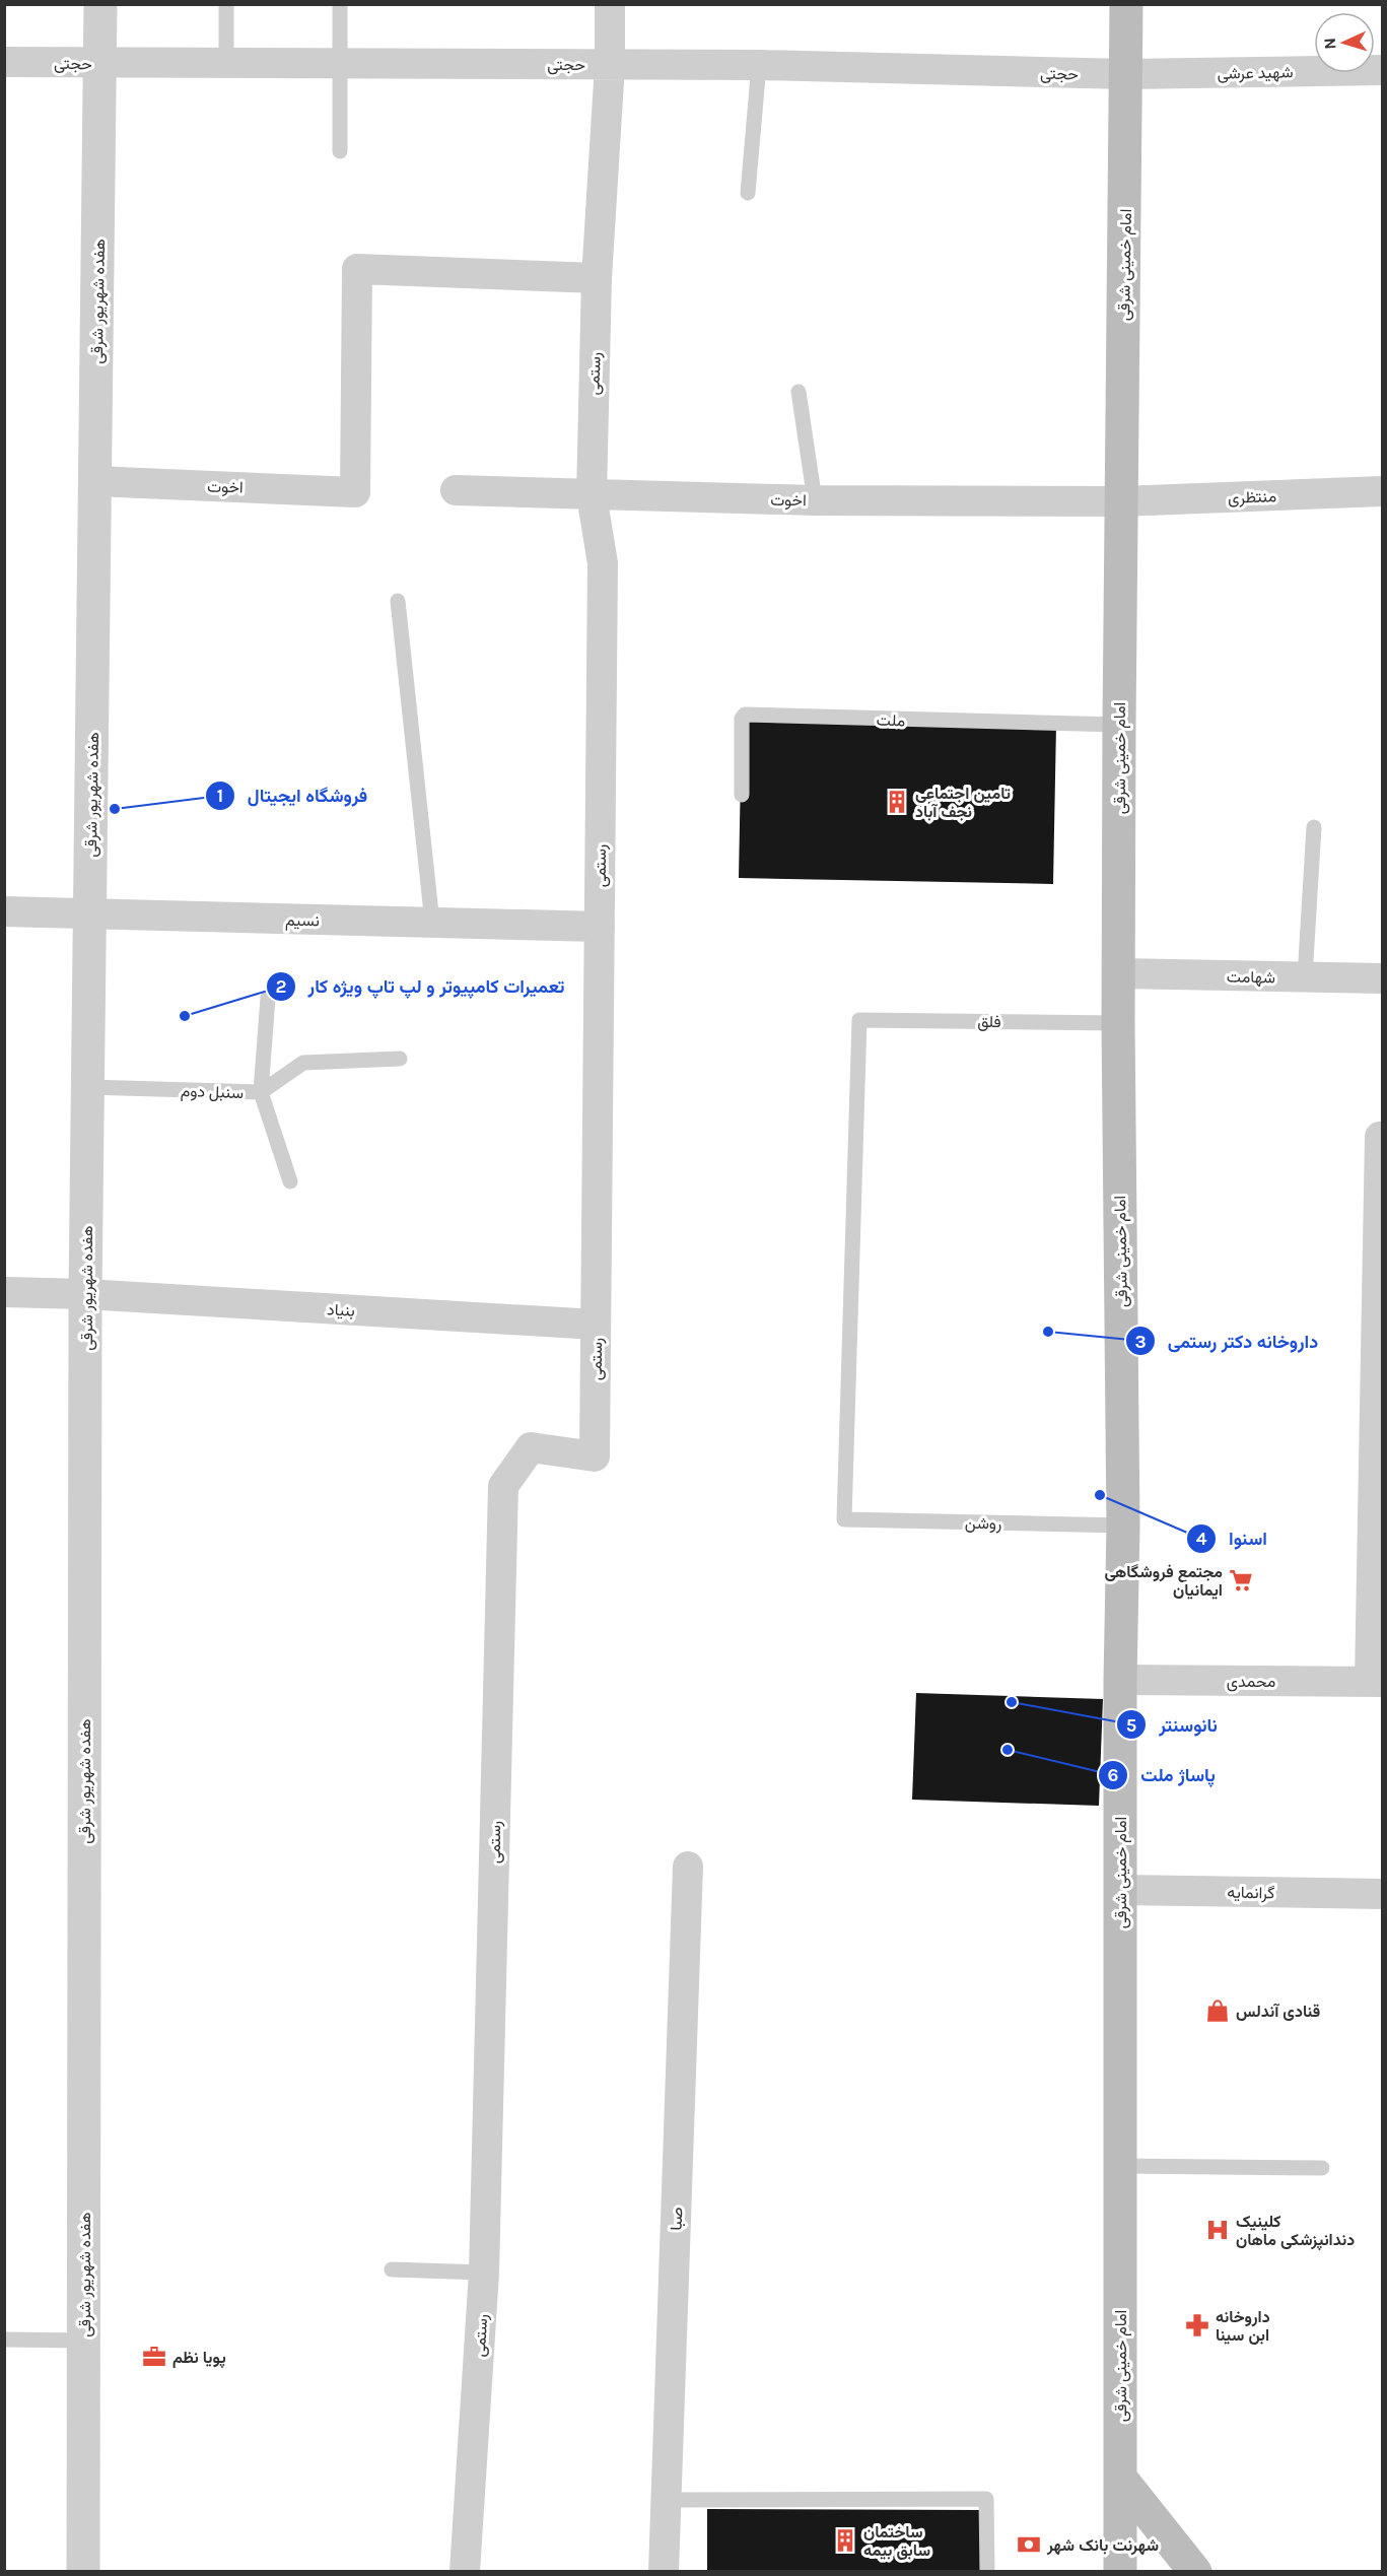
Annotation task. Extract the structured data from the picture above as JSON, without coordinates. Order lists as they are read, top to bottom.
{
  "streets": {
    "main road": ["امام خمینی شرقی"],
    "street": [
      "حجتی",
      "شهید عرشی",
      "هفده شهریور شرقی",
      "رستمی",
      "اخوت",
      "منتظری",
      "نسیم",
      "شهامت",
      "بنیاد",
      "محمدی",
      "گرانمایه",
      "صبا"
    ],
    "lane": [
      "ملت",
      "فلق",
      "سنبل دوم",
      "روشن"
    ]
  },
  "crossings": [
    ["حجتی", "شهید عرشی"],
    ["حجتی", "امام خمینی شرقی"],
    ["حجتی", "هفده شهریور شرقی"],
    ["حجتی", "رستمی"],
    ["شهید عرشی", "امام خمینی شرقی"],
    ["امام خمینی شرقی", "اخوت"],
    ["امام خمینی شرقی", "منتظری"],
    ["امام خمینی شرقی", "ملت"],
    ["امام خمینی شرقی", "شهامت"],
    ["امام خمینی شرقی", "فلق"],
    ["امام خمینی شرقی", "روشن"],
    ["امام خمینی شرقی", "محمدی"],
    ["امام خمینی شرقی", "گرانمایه"],
    ["هفده شهریور شرقی", "اخوت"],
    ["هفده شهریور شرقی", "نسیم"],
    ["هفده شهریور شرقی", "سنبل دوم"],
    ["هفده شهریور شرقی", "بنیاد"],
    ["رستمی", "اخوت"],
    ["رستمی", "نسیم"],
    ["رستمی", "بنیاد"],
    ["اخوت", "منتظری"],
    ["فلق", "روشن"]
  ],
  "places": {
    "building": ["تامین اجتماعی نجف آباد", "ساختمان سابق بیمه"],
    "other": [
      "فروشگاه ایجیتال",
      "تعمیرات کامپیوتر و لپ تاپ ویژه کار",
      "داروخانه دکتر رستمی",
      "اسنوا",
      "نانوسنتر",
      "پاساژ ملت"
    ],
    "supermarket": ["مجتمع فروشگاهی ایمانیان"],
    "shop": ["قنادی آندلس"],
    "hospital": ["کلینیک دندانپزشکی ماهان"],
    "pharmacy": ["داروخانه ابن سینا"],
    "office": ["پویا نظم"],
    "bank": ["شهرنت بانک شهر"]
  },
  "north": "left"
}
